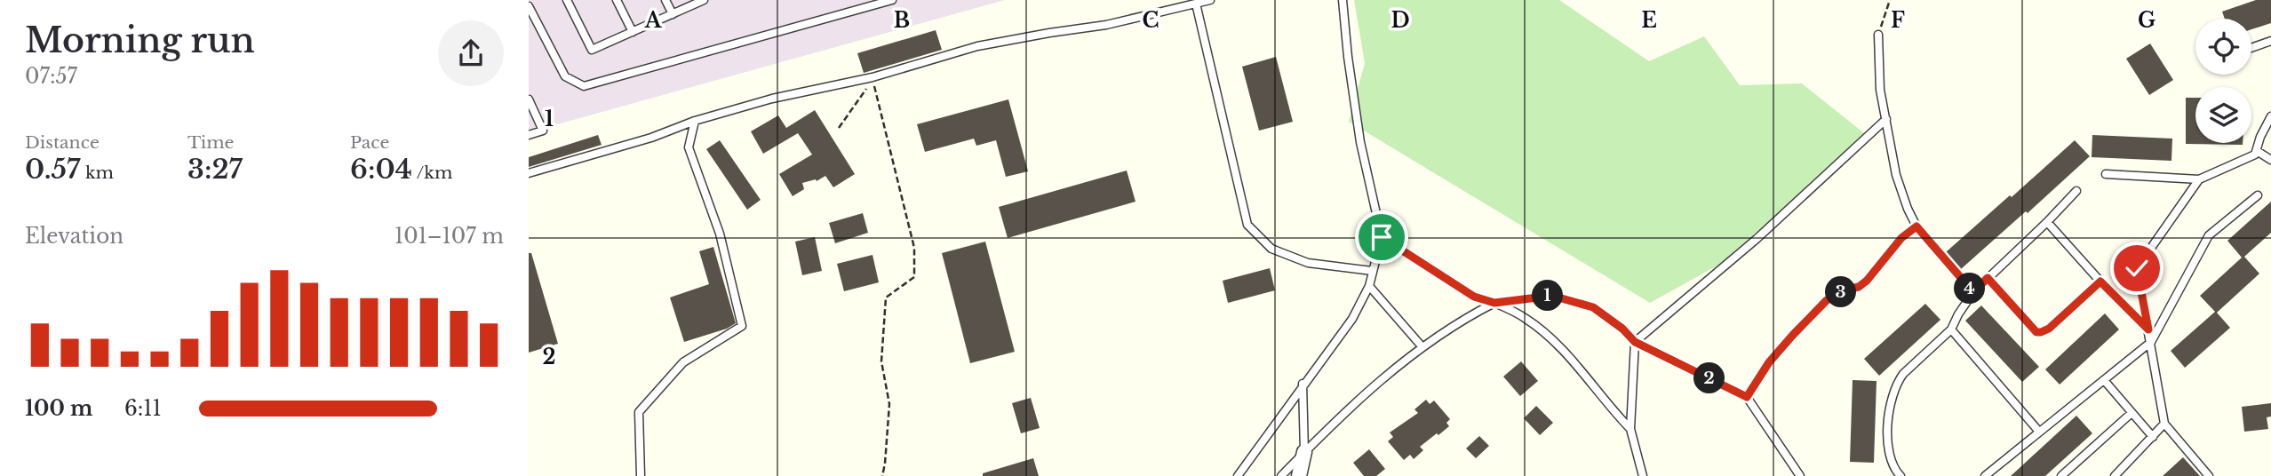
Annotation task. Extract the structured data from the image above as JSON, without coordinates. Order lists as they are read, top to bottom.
{
  "page": {
    "heading": ["Morning run", "07:57"],
    "stats": [
      ["Distance", "0.57 km"],
      ["Time", "3:27"],
      ["Pace", "6:04 /km"]
    ],
    "chart": ["Elevation", "101–107 m"],
    "pins": [
      "4",
      "3",
      "1",
      "2"
    ],
    "list": [
      {
        "name": "100 m",
        "note": "6:11"
      }
    ]
  },
  "grid": {
    "columns": [
      "A",
      "B",
      "C",
      "D",
      "E",
      "F",
      "G"
    ],
    "rows": ["1", "2"]
  }
}
